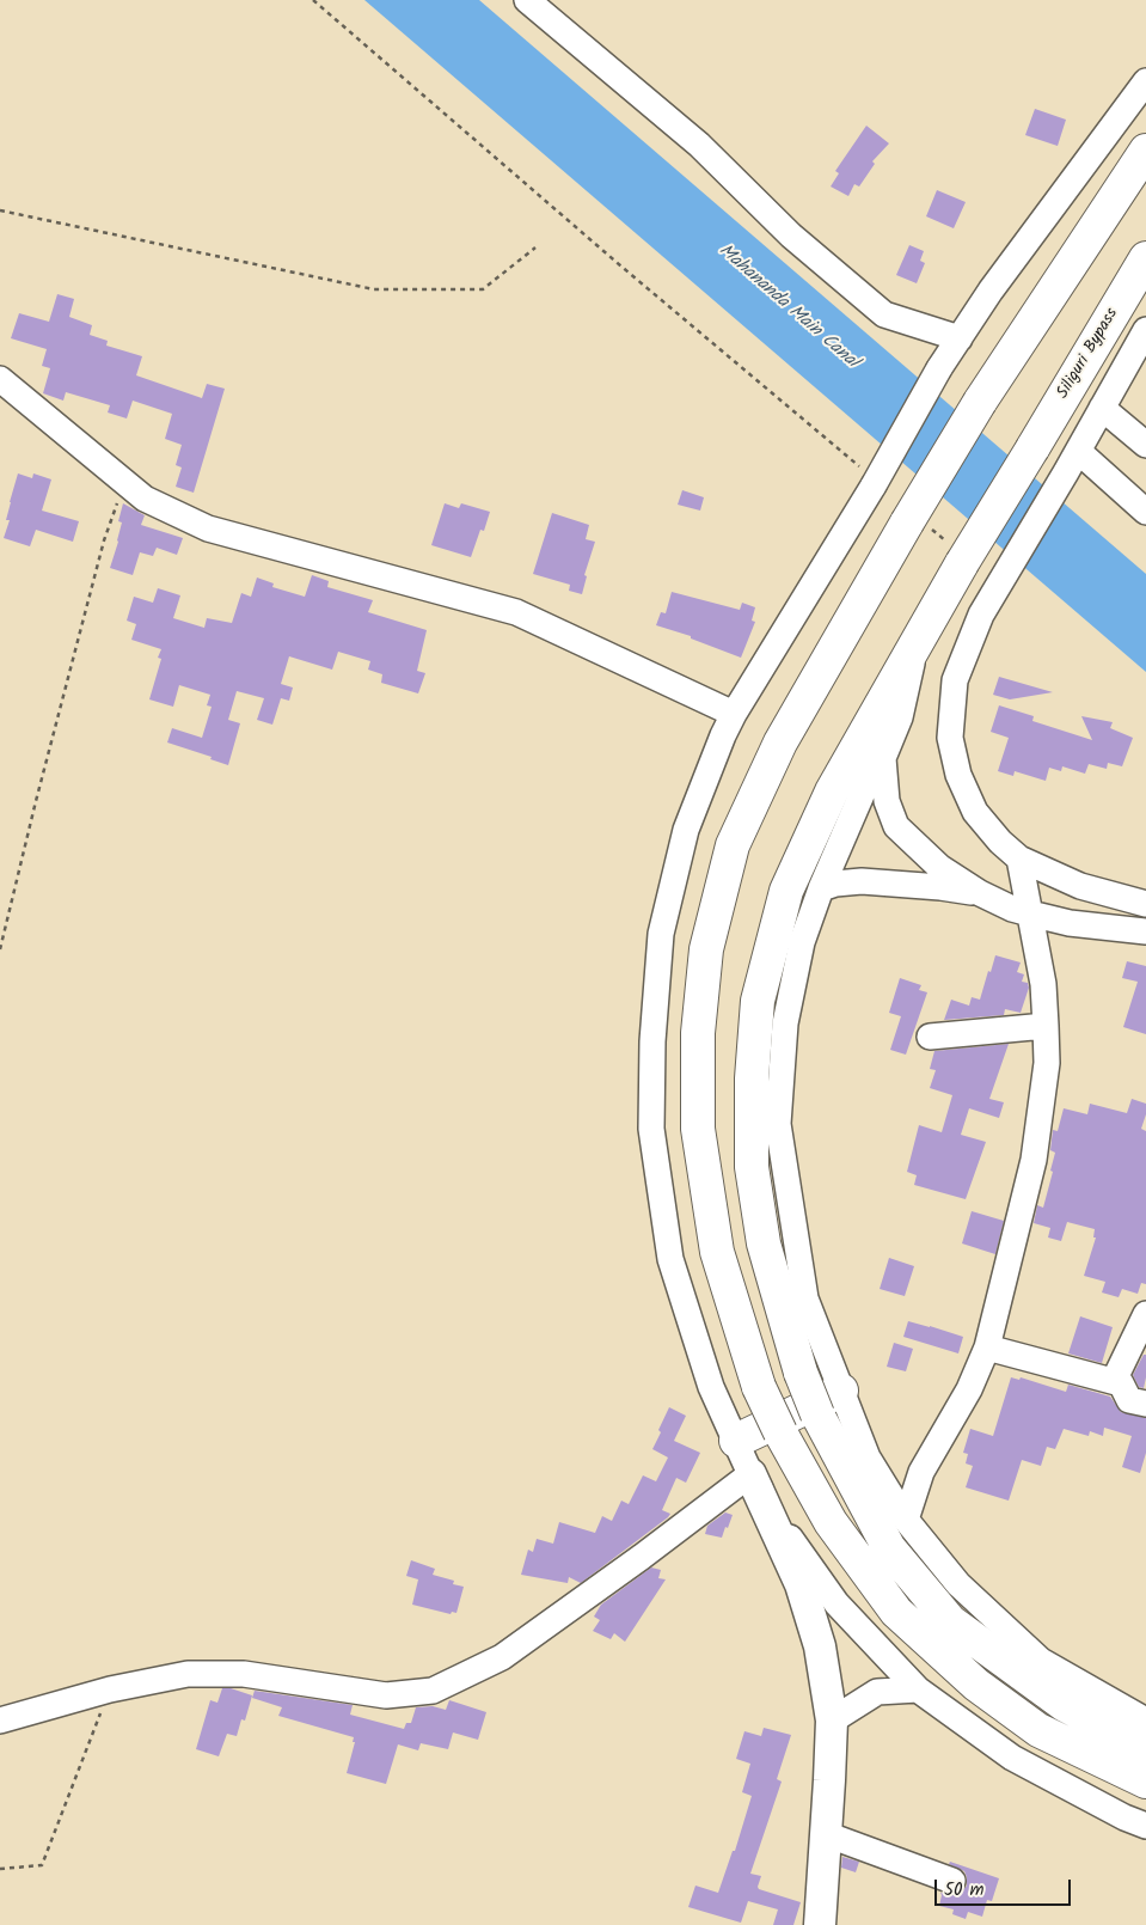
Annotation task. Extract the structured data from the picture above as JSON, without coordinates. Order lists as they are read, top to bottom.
{
  "streets": {
    "highway": ["Siliguri Bypass"]
  },
  "water": ["Mahananda Main Canal"],
  "scale_bar": "50 m"
}
